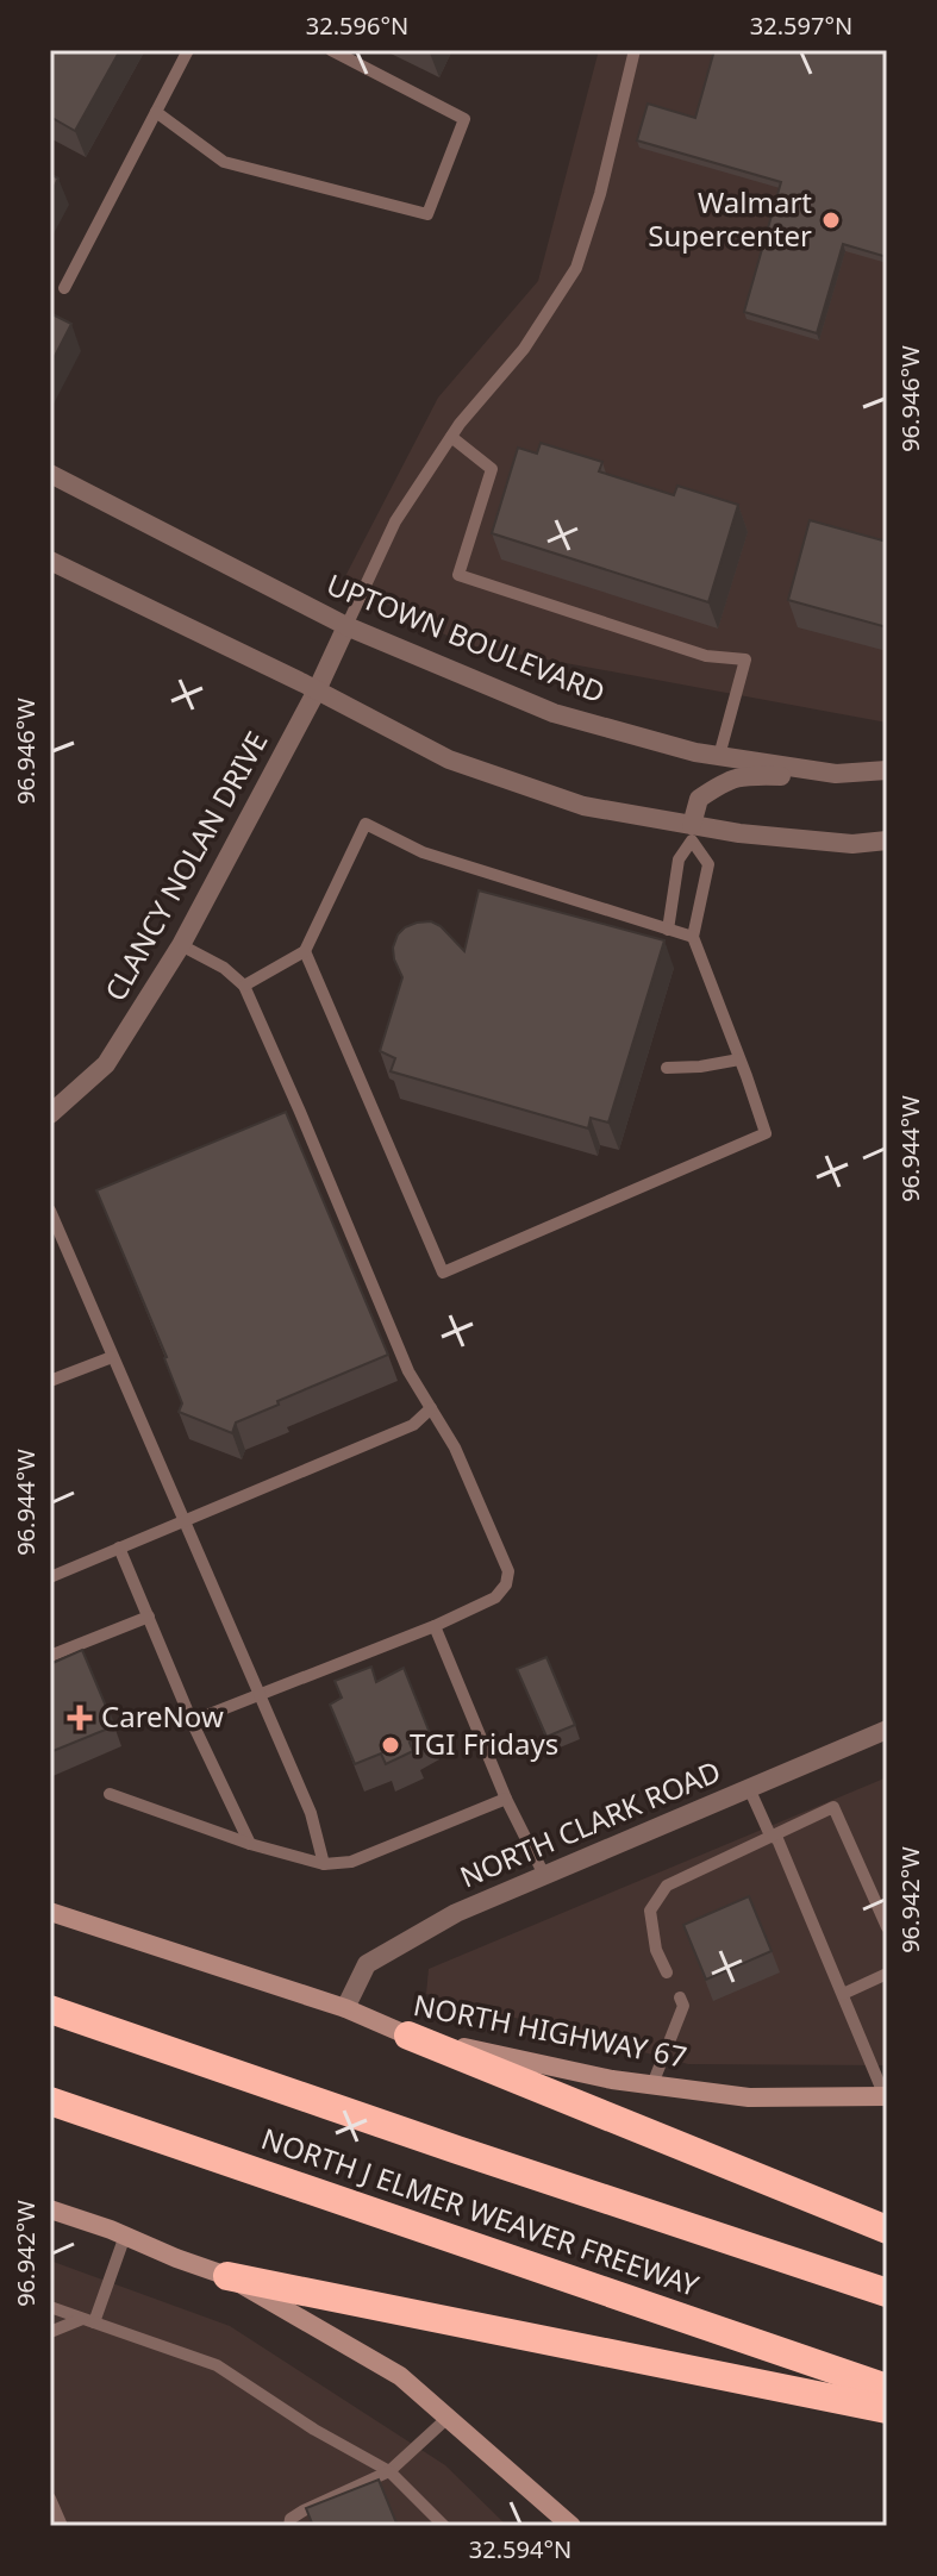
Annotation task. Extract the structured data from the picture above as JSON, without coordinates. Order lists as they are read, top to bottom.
{
  "streets": {
    "highway": ["NORTH J ELMER WEAVER FREEWAY"],
    "main road": ["NORTH HIGHWAY 67"],
    "street": ["UPTOWN BOULEVARD", "CLANCY NOLAN DRIVE", "NORTH CLARK ROAD"]
  },
  "crossings": [
    ["UPTOWN BOULEVARD", "CLANCY NOLAN DRIVE"],
    ["NORTH CLARK ROAD", "NORTH HIGHWAY 67"]
  ],
  "places": {
    "other": ["Walmart Supercenter", "TGI Fridays"],
    "health": ["CareNow"]
  },
  "coordinates": [
    "32.596°N",
    "32.597°N",
    "96.946°W",
    "96.944°W",
    "96.942°W",
    "32.594°N"
  ]
}
